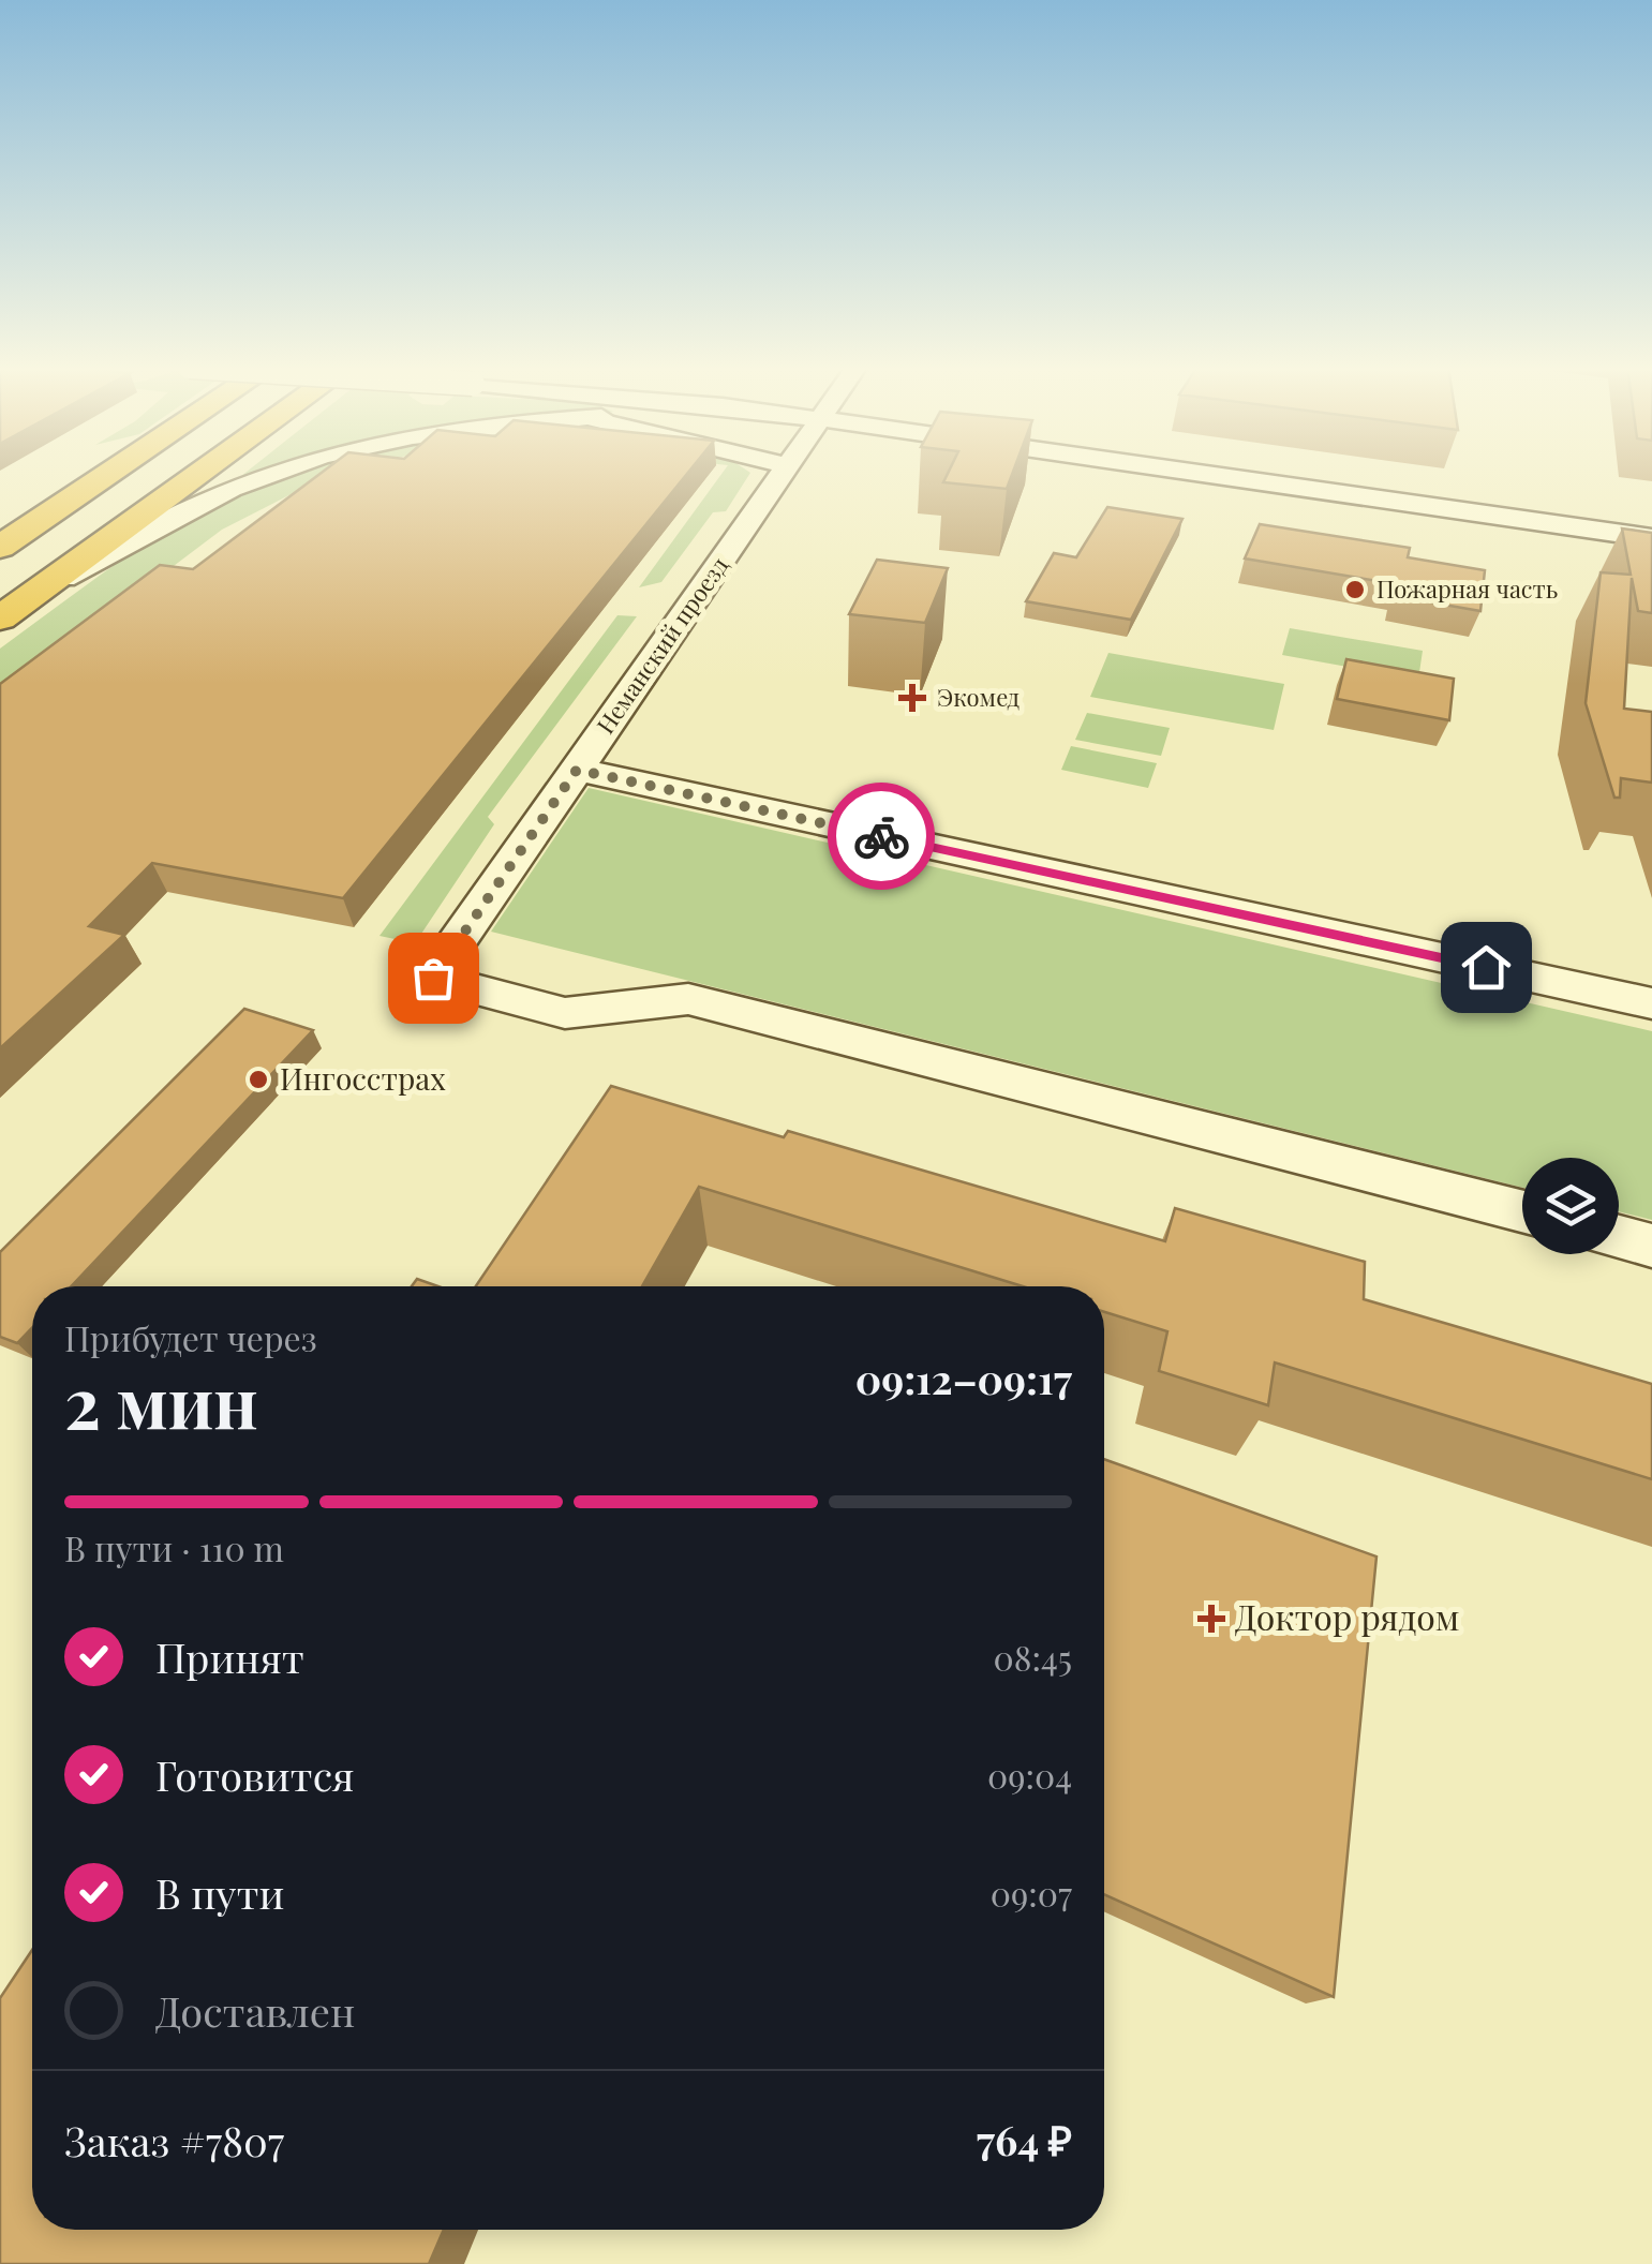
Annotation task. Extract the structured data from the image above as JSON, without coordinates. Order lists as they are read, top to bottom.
{
  "streets": {
    "main road": ["Неманский проезд"]
  },
  "places": {
    "other": ["Пожарная часть", "Ингосстрах"],
    "health": ["Экомед", "Доктор рядом"]
  },
  "page": {
    "heading": ["2 мин", "Прибудет через", "09:12–09:17"],
    "panel": ["Заказ #7807", "764 ₽"],
    "bar": "В пути · 110 m",
    "list": [
      ["Принят", "08:45"],
      ["Готовится", "09:04"],
      ["В пути", "09:07"],
      "Доставлен"
    ]
  }
}
